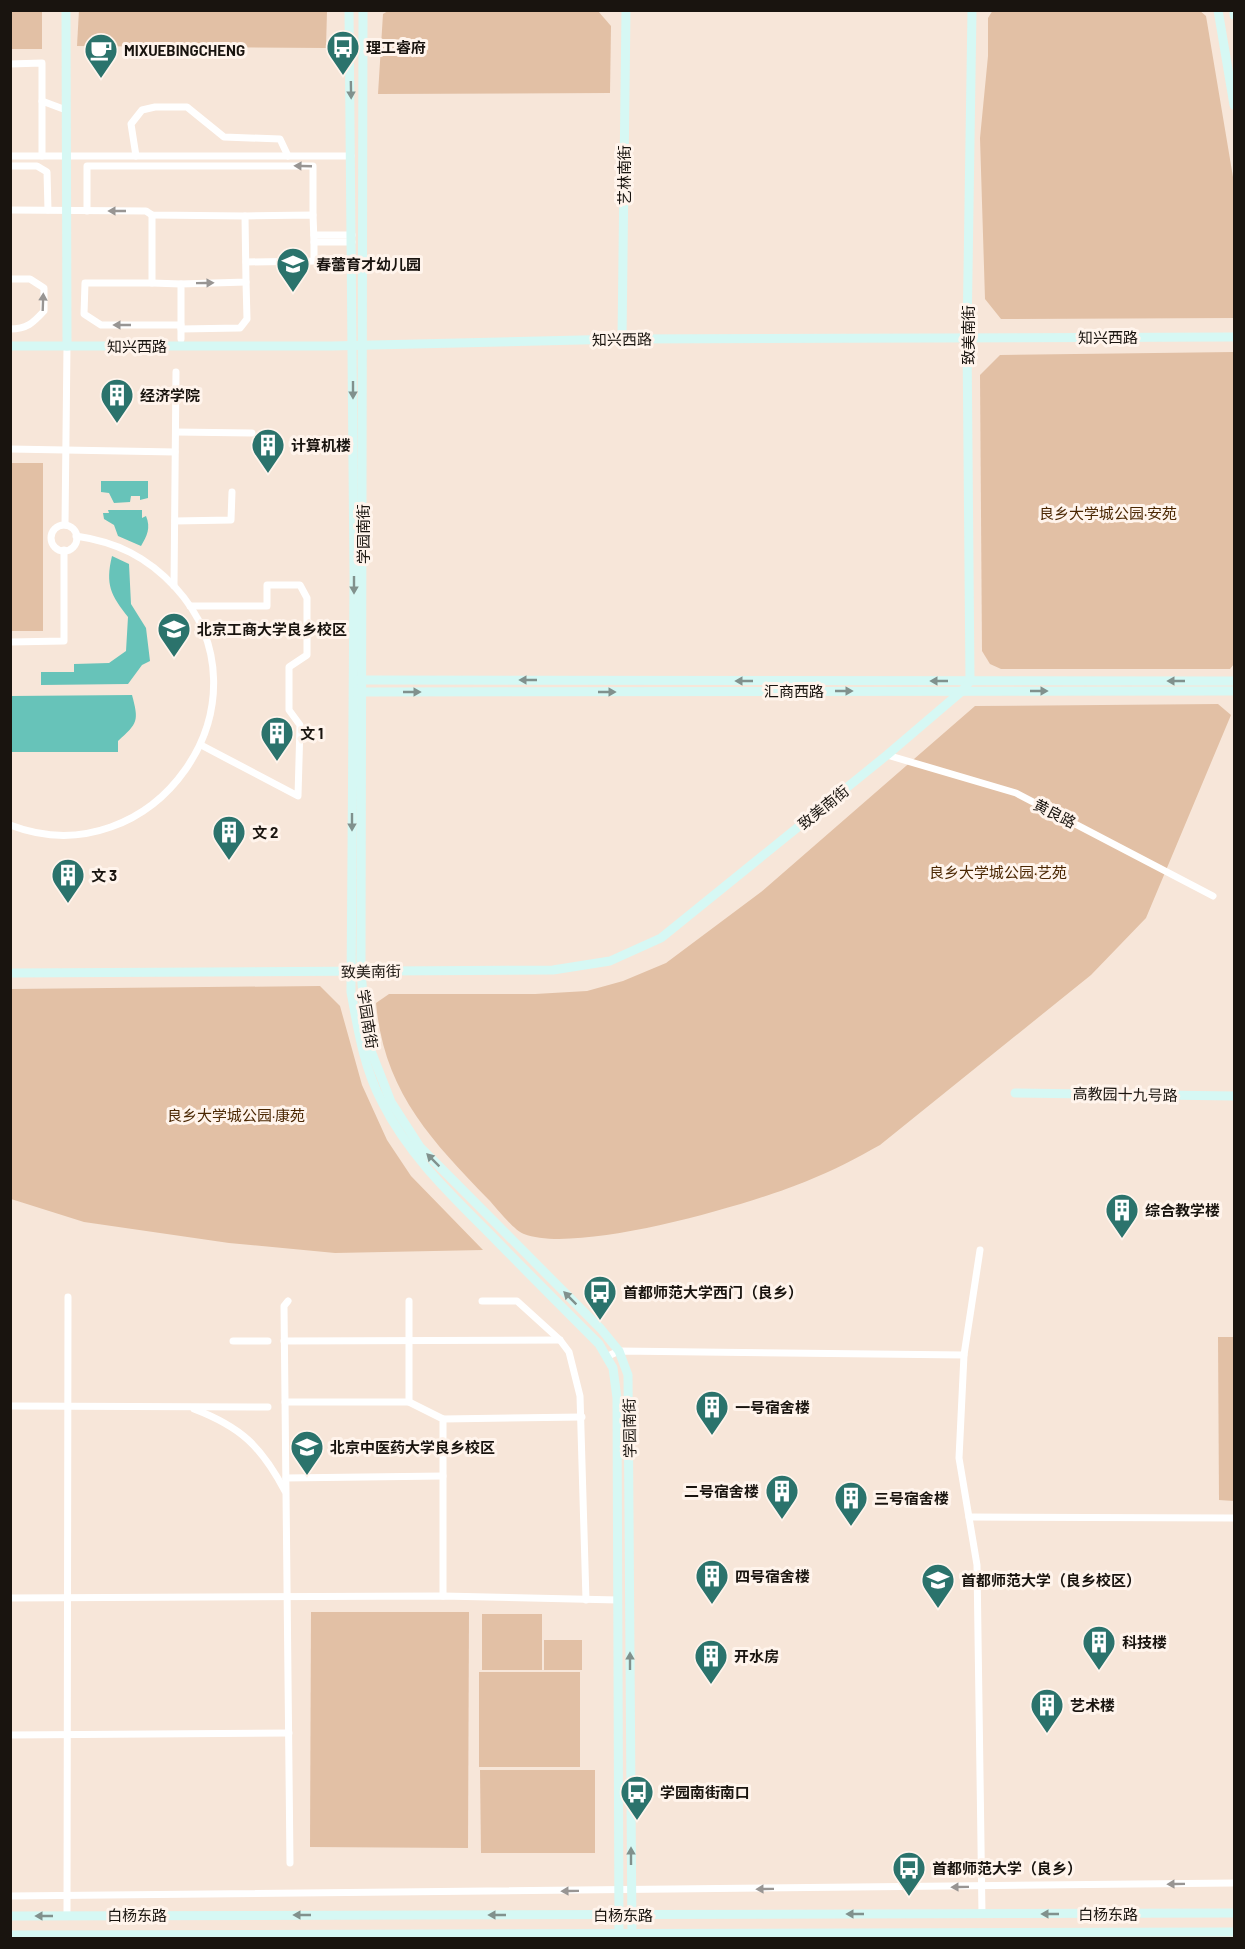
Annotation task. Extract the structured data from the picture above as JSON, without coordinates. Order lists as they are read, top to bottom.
{
  "streets": {
    "street": [
      "艺林南街",
      "致美南街",
      "知兴西路",
      "学园南街",
      "汇商西路",
      "黄良路",
      "高教园十九号路",
      "白杨东路"
    ]
  },
  "crossings": [
    ["艺林南街", "知兴西路"],
    ["致美南街", "知兴西路"],
    ["致美南街", "学园南街"],
    ["致美南街", "汇商西路"],
    ["致美南街", "黄良路"],
    ["知兴西路", "学园南街"],
    ["学园南街", "汇商西路"],
    ["学园南街", "白杨东路"]
  ],
  "parks": ["良乡大学城公园·安苑", "良乡大学城公园·艺苑", "良乡大学城公园·康苑"],
  "places": {
    "bus stop": [
      "理工睿府",
      "首都师范大学西门（良乡）",
      "学园南街南口",
      "首都师范大学（良乡）"
    ],
    "cafe": ["MIXUEBINGCHENG"],
    "school or university": [
      "春蕾育才幼儿园",
      "北京工商大学良乡校区",
      "北京中医药大学良乡校区",
      "首都师范大学（良乡校区）"
    ],
    "building": [
      "经济学院",
      "计算机楼",
      "文 1",
      "文 2",
      "文 3",
      "综合教学楼",
      "一号宿舍楼",
      "二号宿舍楼",
      "三号宿舍楼",
      "四号宿舍楼",
      "科技楼",
      "开水房",
      "艺术楼"
    ]
  }
}
